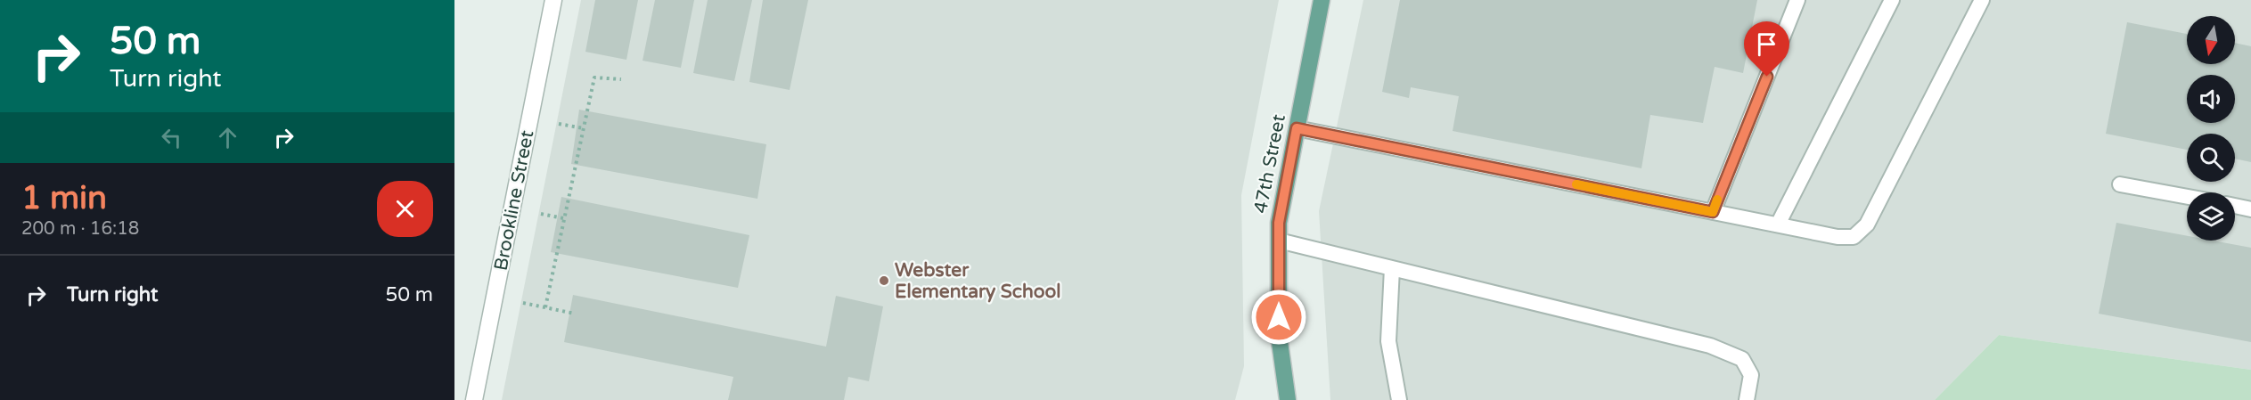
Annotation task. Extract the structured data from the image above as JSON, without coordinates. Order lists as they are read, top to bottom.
{
  "streets": {
    "main road": ["47th Street"],
    "street": ["Brookline Street"]
  },
  "places": ["Webster Elementary School"],
  "north": "bottom",
  "page": {
    "turn": ["50 m", "Turn right"],
    "heading": ["1 min", "200 m · 16:18"],
    "list": [
      {
        "name": "Turn right",
        "value": "50 m"
      }
    ]
  }
}
